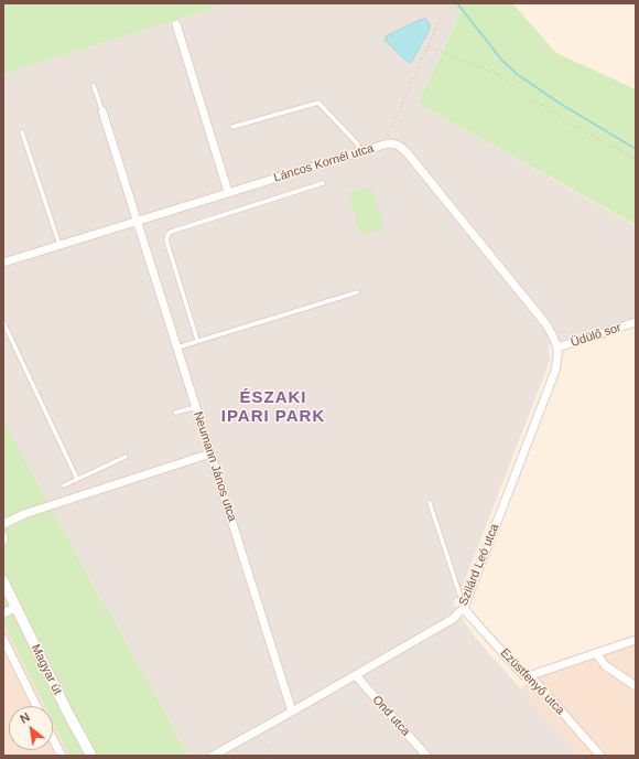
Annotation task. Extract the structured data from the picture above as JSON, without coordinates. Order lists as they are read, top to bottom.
{
  "streets": {
    "street": [
      "Láncos Kornél utca",
      "Üdülő sor",
      "Neumann János utca",
      "Szilárd Leó utca",
      "Magyar út",
      "Ezüstfenyő utca",
      "Ond utca"
    ]
  },
  "crossings": [
    ["Láncos Kornél utca", "Üdülő sor"],
    ["Láncos Kornél utca", "Neumann János utca"],
    ["Láncos Kornél utca", "Szilárd Leó utca"],
    ["Üdülő sor", "Szilárd Leó utca"],
    ["Neumann János utca", "Szilárd Leó utca"],
    ["Szilárd Leó utca", "Ezüstfenyő utca"],
    ["Szilárd Leó utca", "Ond utca"]
  ],
  "districts": ["ÉSZAKI IPARI PARK"],
  "north": "top left"
}
